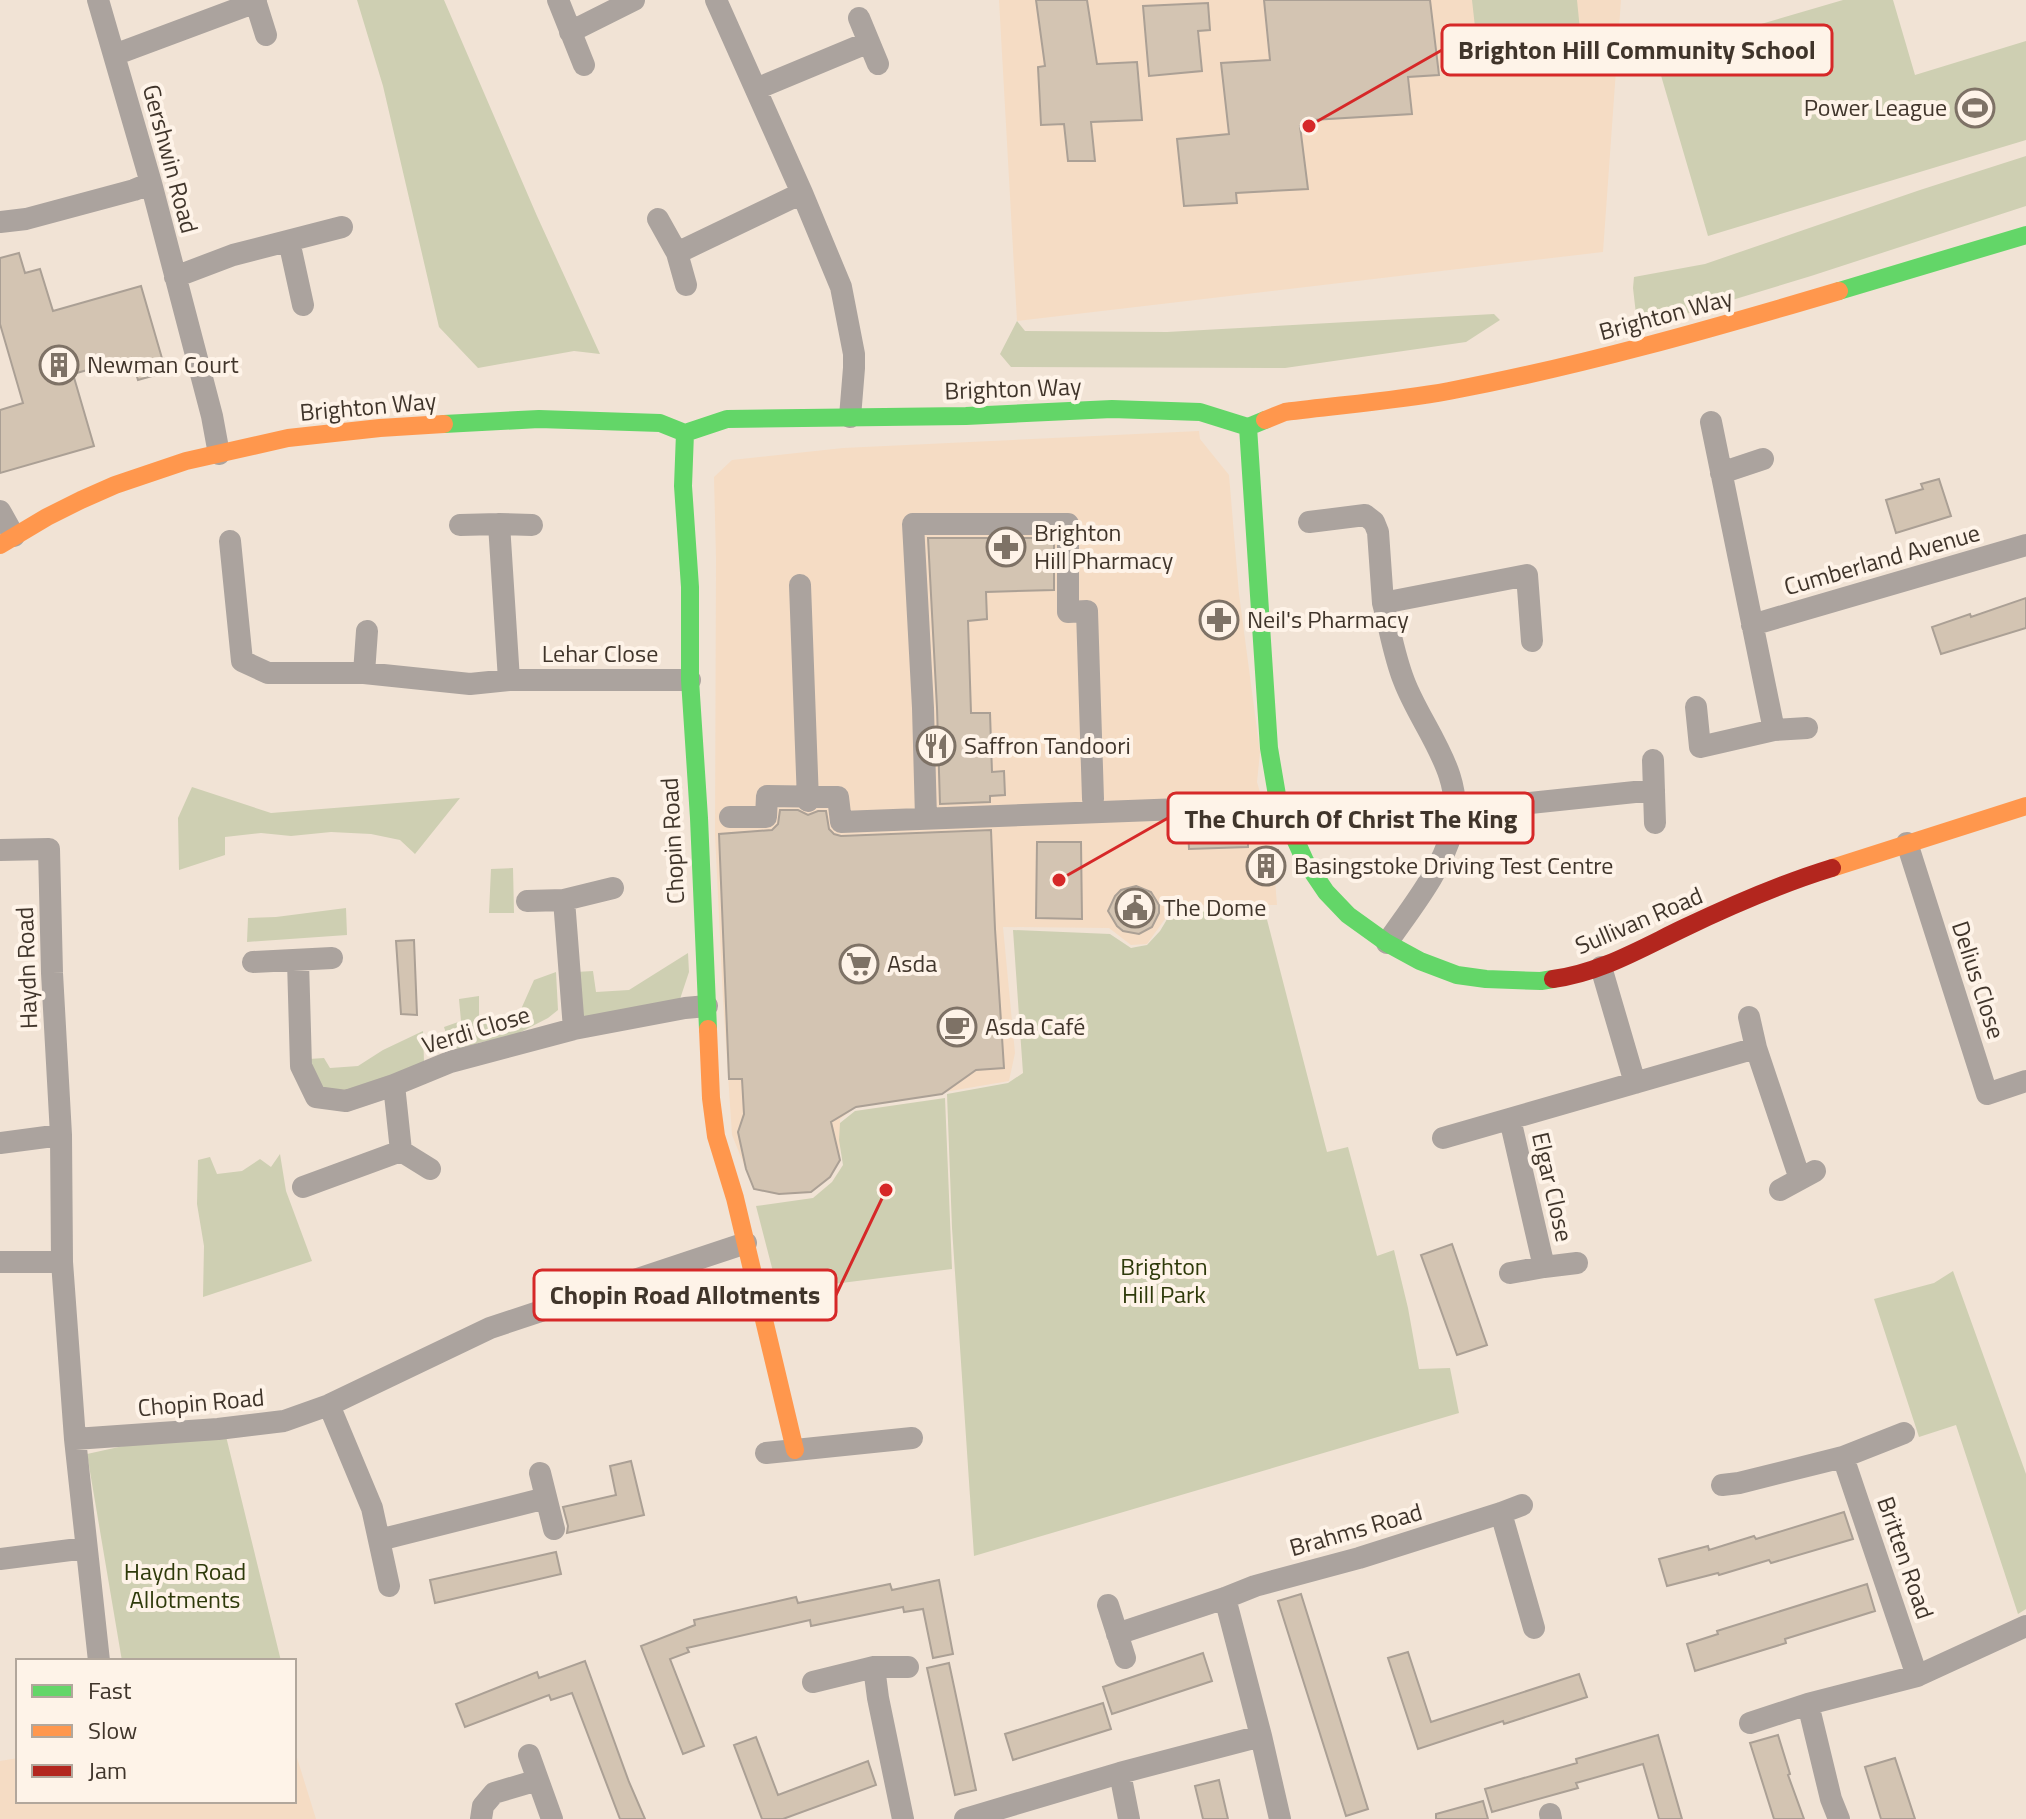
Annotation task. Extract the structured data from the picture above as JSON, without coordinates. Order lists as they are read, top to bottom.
{
  "streets": {
    "street": [
      "Gershwin Road",
      "Brighton Way",
      "Cumberland Avenue",
      "Lehar Close",
      "Chopin Road",
      "Sullivan Road",
      "Haydn Road",
      "Delius Close",
      "Verdi Close",
      "Elgar Close",
      "Brahms Road",
      "Britten Road"
    ]
  },
  "crossings": [
    ["Gershwin Road", "Brighton Way"],
    ["Brighton Way", "Chopin Road"],
    ["Brighton Way", "Sullivan Road"],
    ["Lehar Close", "Chopin Road"],
    ["Chopin Road", "Haydn Road"],
    ["Chopin Road", "Verdi Close"],
    ["Sullivan Road", "Delius Close"]
  ],
  "parks": ["Brighton Hill Park", "Haydn Road Allotments"],
  "places": {
    "sports": ["Power League"],
    "other": ["Brighton Hill Community School", "The Church Of Christ The King", "Chopin Road Allotments"],
    "building": ["Newman Court", "Basingstoke Driving Test Centre"],
    "pharmacy": ["Brighton Hill Pharmacy", "Neil's Pharmacy"],
    "restaurant": ["Saffron Tandoori"],
    "public building": ["The Dome"],
    "supermarket": ["Asda"],
    "cafe": ["Asda Café"]
  },
  "legend": ["Fast", "Slow", "Jam"]
}
